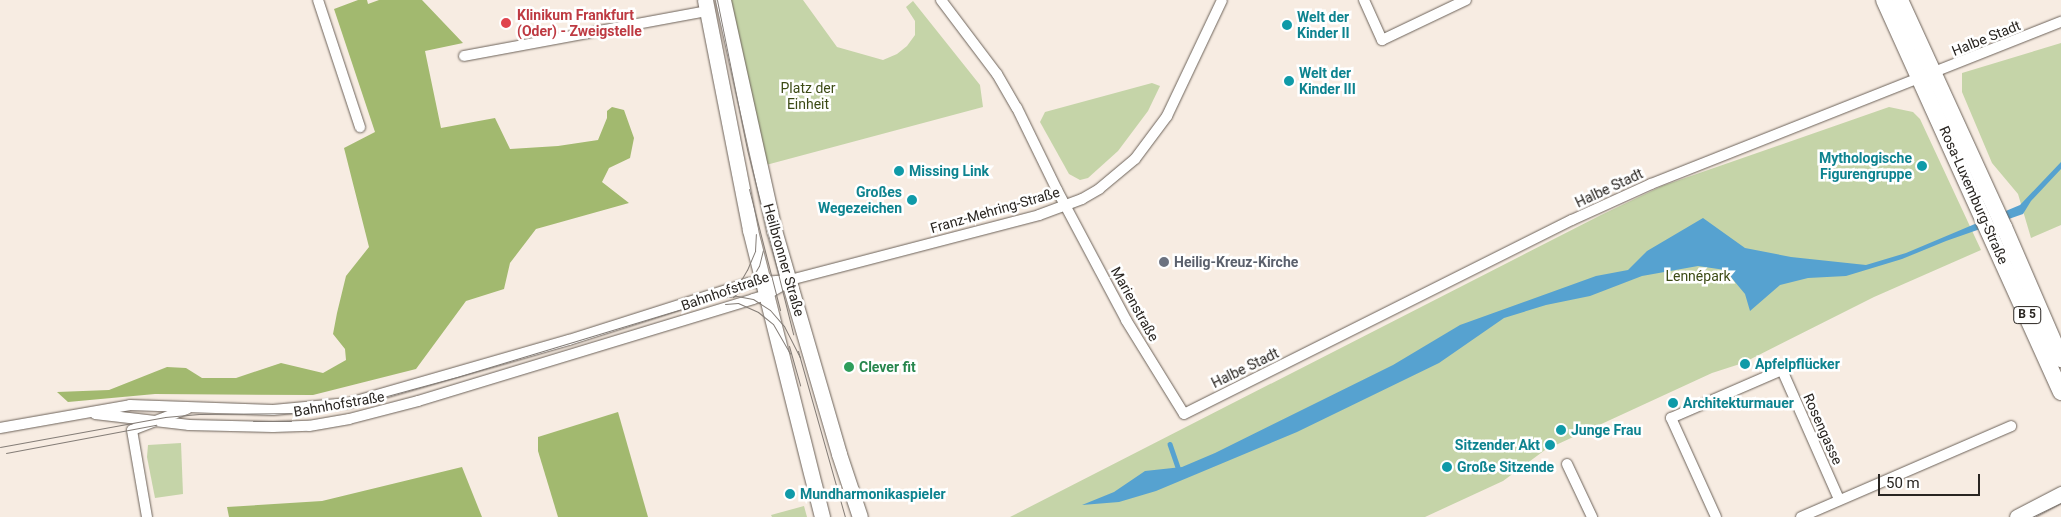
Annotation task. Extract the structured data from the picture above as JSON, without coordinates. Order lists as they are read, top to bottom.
{
  "streets": {
    "main road": ["Rosa-Luxemburg-Straße", "B 5"],
    "street": [
      "Halbe Stadt",
      "Franz-Mehring-Straße",
      "Heilbronner Straße",
      "Bahnhofstraße",
      "Marienstraße",
      "Rosengasse"
    ]
  },
  "crossings": [
    ["Halbe Stadt", "Rosa-Luxemburg-Straße"],
    ["Halbe Stadt", "Marienstraße"],
    ["Franz-Mehring-Straße", "Heilbronner Straße"],
    ["Franz-Mehring-Straße", "Bahnhofstraße"],
    ["Franz-Mehring-Straße", "Marienstraße"],
    ["Heilbronner Straße", "Bahnhofstraße"]
  ],
  "parks": ["Platz der Einheit", "Lennépark"],
  "places": [
    "Klinikum Frankfurt (Oder) - Zweigstelle",
    "Welt der Kinder II",
    "Welt der Kinder III",
    "Mythologische Figurengruppe",
    "Missing Link",
    "Großes Wegezeichen",
    "Heilig-Kreuz-Kirche",
    "Apfelpflücker",
    "Clever fit",
    "Architekturmauer",
    "Junge Frau",
    "Sitzender Akt",
    "Große Sitzende",
    "Mundharmonikaspieler"
  ],
  "scale_bar": "50 m"
}
